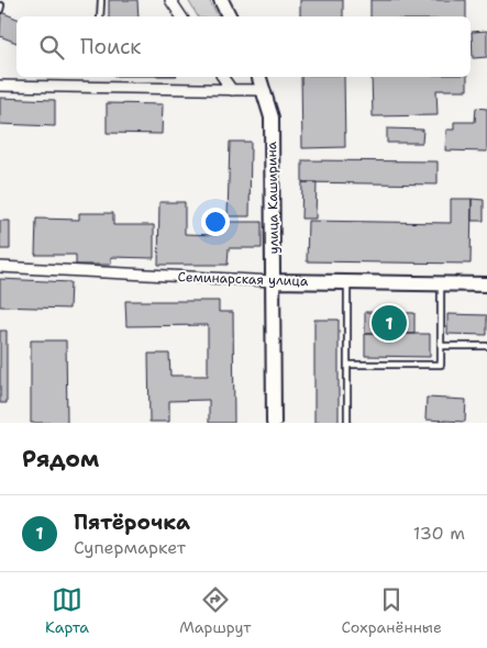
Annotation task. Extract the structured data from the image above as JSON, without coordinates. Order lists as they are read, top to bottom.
{
  "streets": {
    "main road": ["улица Каширина", "Семинарская улица"]
  },
  "crossings": [
    ["улица Каширина", "Семинарская улица"]
  ],
  "page": {
    "search": "Поиск",
    "pins": "1",
    "heading": "Рядом",
    "list": [
      {
        "mark": "1",
        "name": "Пятёрочка",
        "note": "Супермаркет",
        "value": "130 m"
      }
    ],
    "nav": ["Карта", "Маршрут", "Сохранённые"]
  }
}
